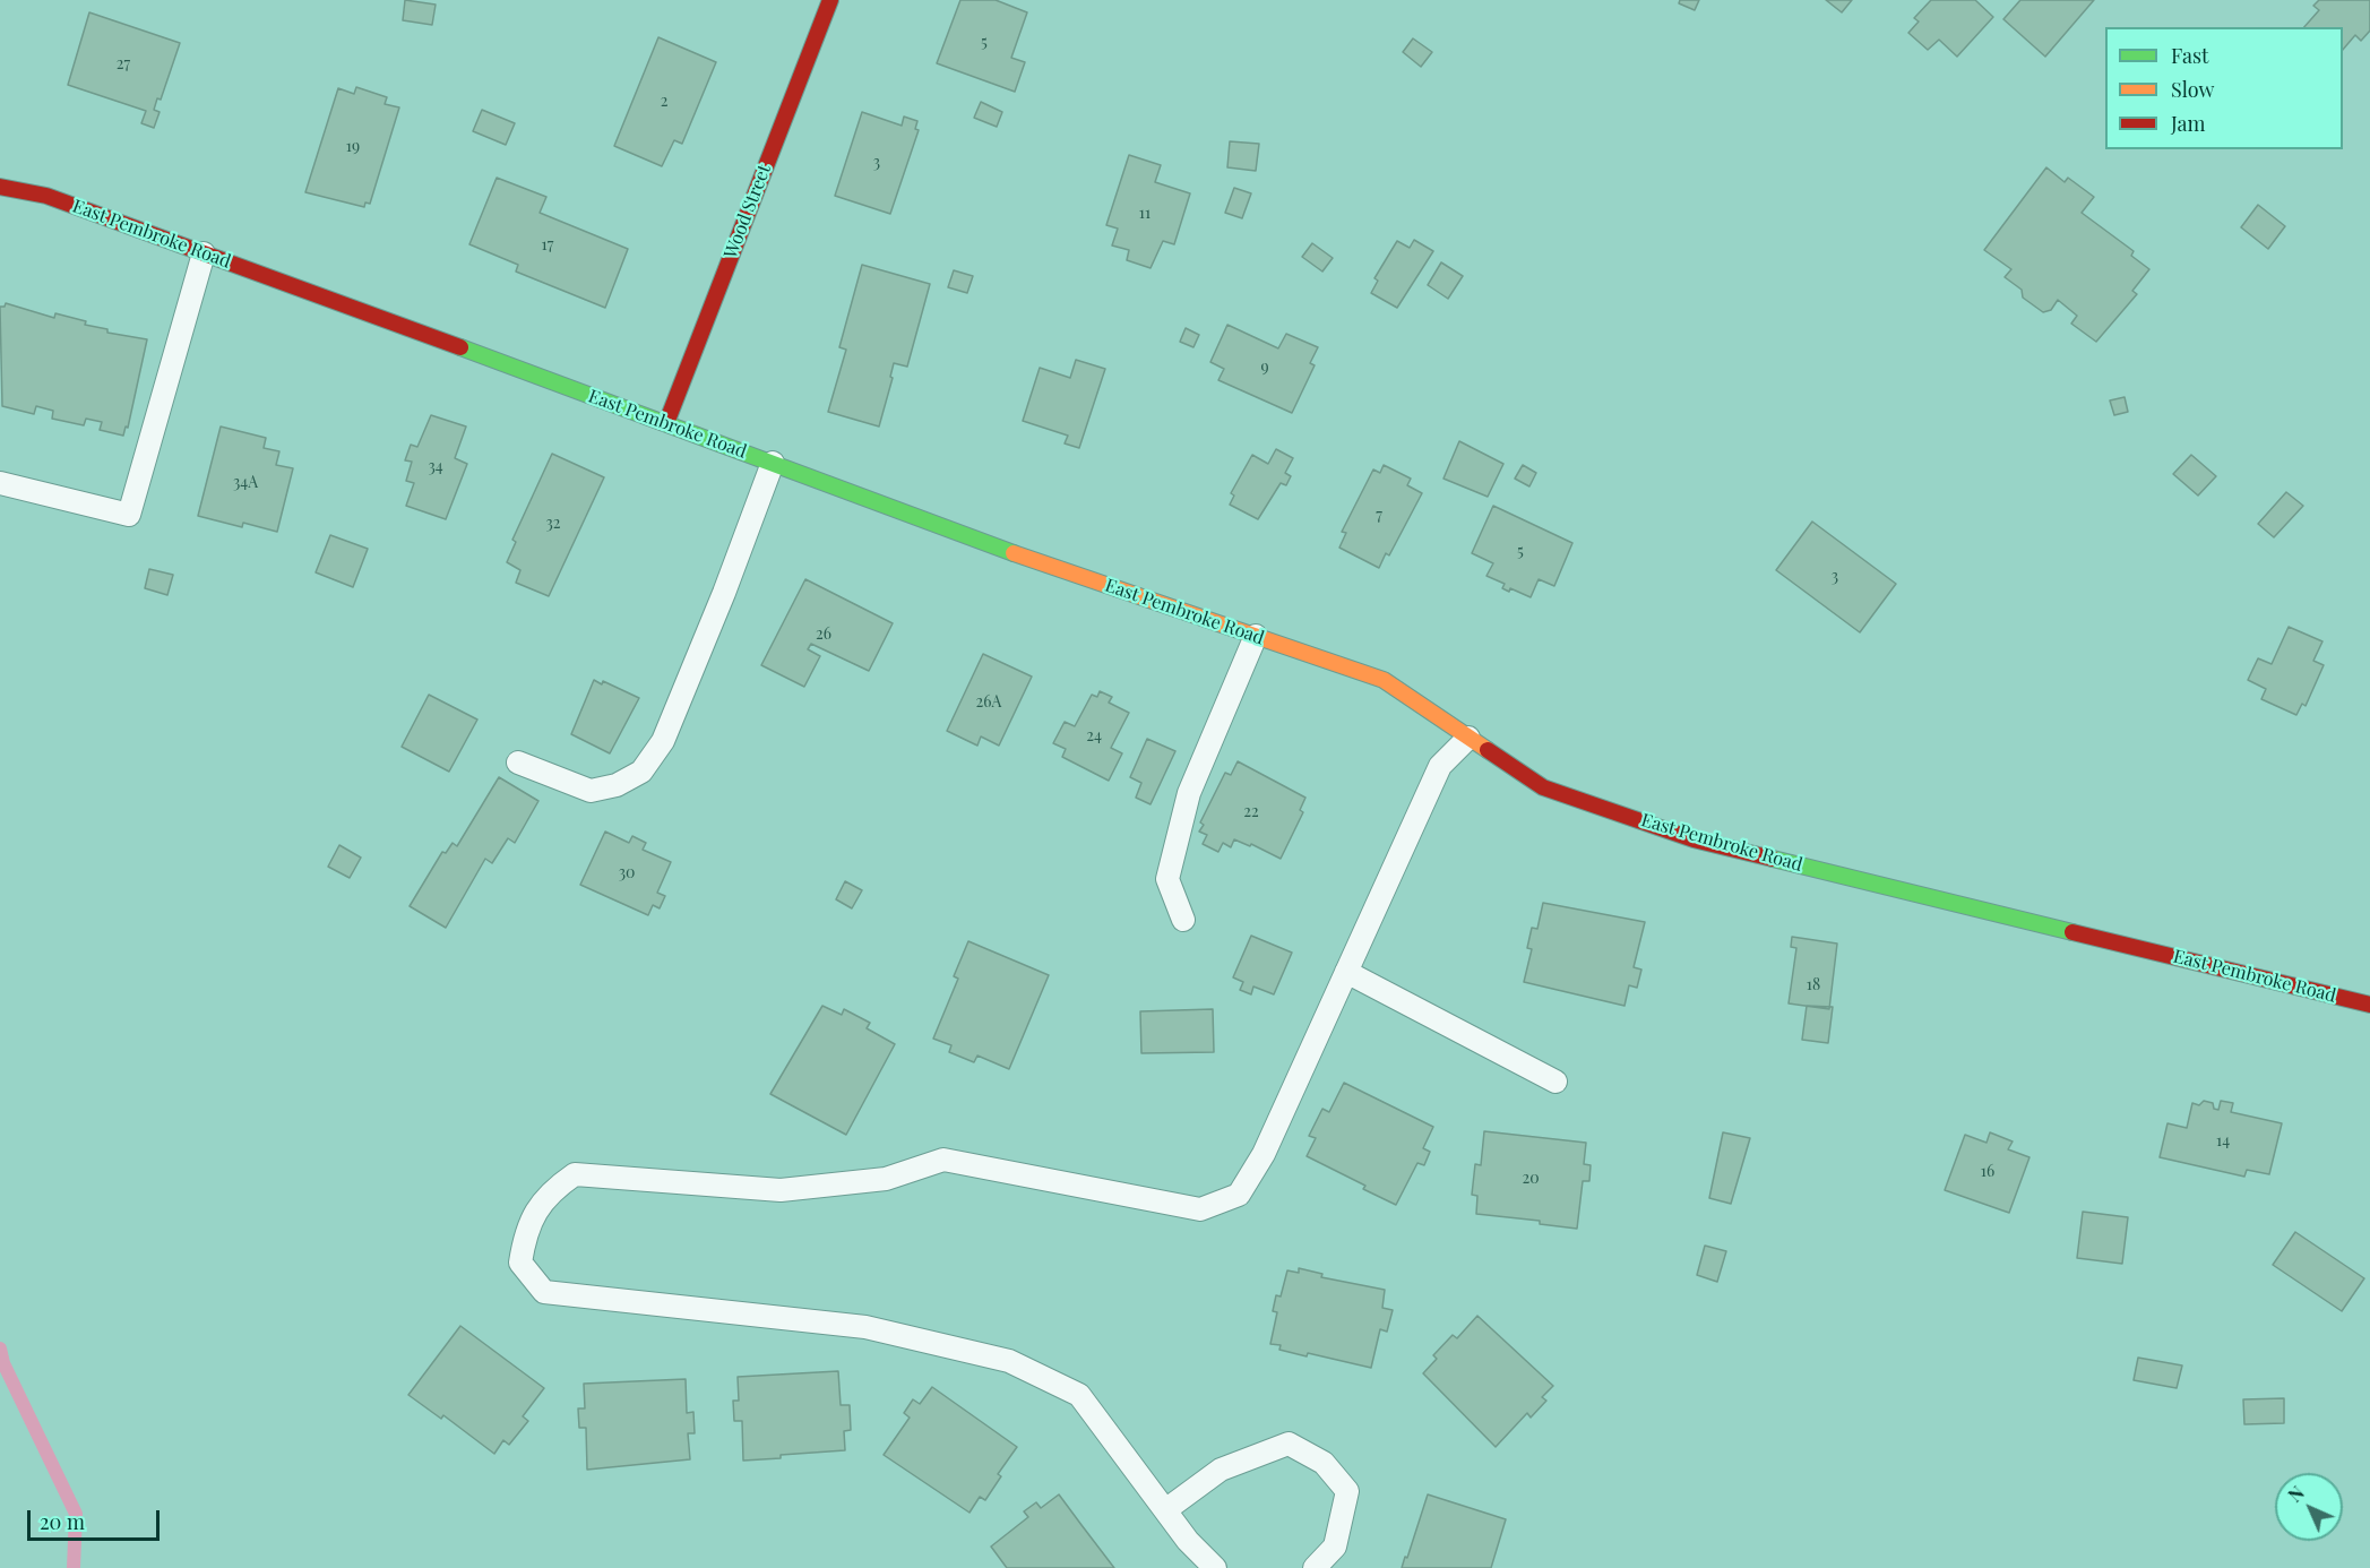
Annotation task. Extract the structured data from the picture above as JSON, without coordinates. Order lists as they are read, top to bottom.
{
  "streets": {
    "street": ["Wood Street", "East Pembroke Road"]
  },
  "crossings": [
    ["Wood Street", "East Pembroke Road"]
  ],
  "house_numbers": [
    "5",
    "27",
    "2",
    "19",
    "3",
    "11",
    "17",
    "9",
    "34",
    "34A",
    "7",
    "32",
    "5",
    "3",
    "26",
    "26A",
    "24",
    "22",
    "30",
    "18",
    "14",
    "16",
    "20"
  ],
  "legend": ["Fast", "Slow", "Jam"],
  "scale_bar": "20 m",
  "north": "top left"
}
